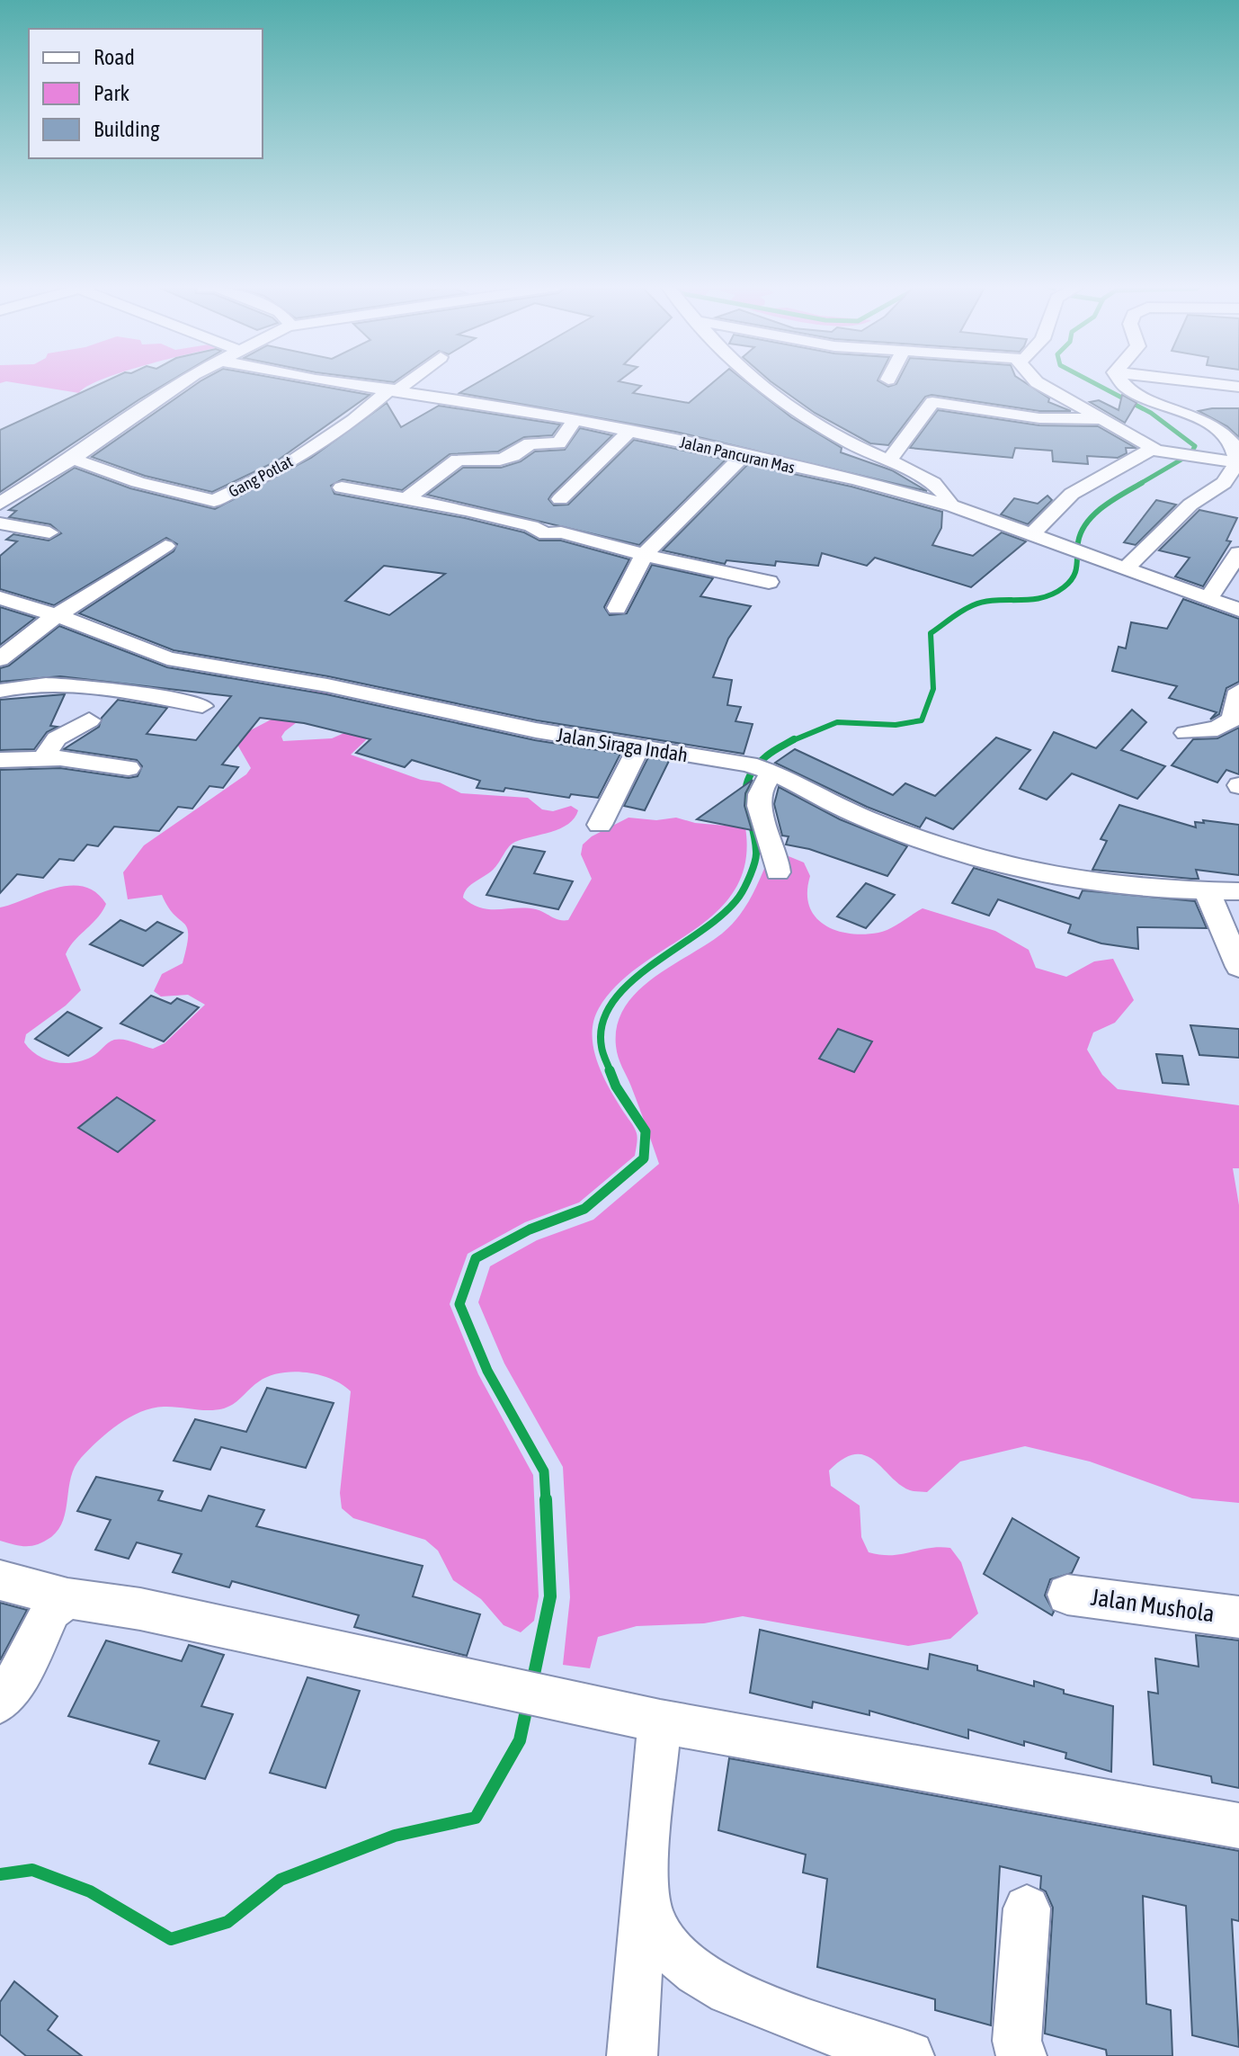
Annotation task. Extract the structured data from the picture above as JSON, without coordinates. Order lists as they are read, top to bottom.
{
  "streets": {
    "street": [
      "Jalan Pancuran Mas",
      "Gang Potlat",
      "Jalan Siraga Indah",
      "Jalan Mushola"
    ]
  },
  "crossings": [
    ["Jalan Pancuran Mas", "Gang Potlat"]
  ],
  "legend": ["Road", "Park", "Building"]
}
